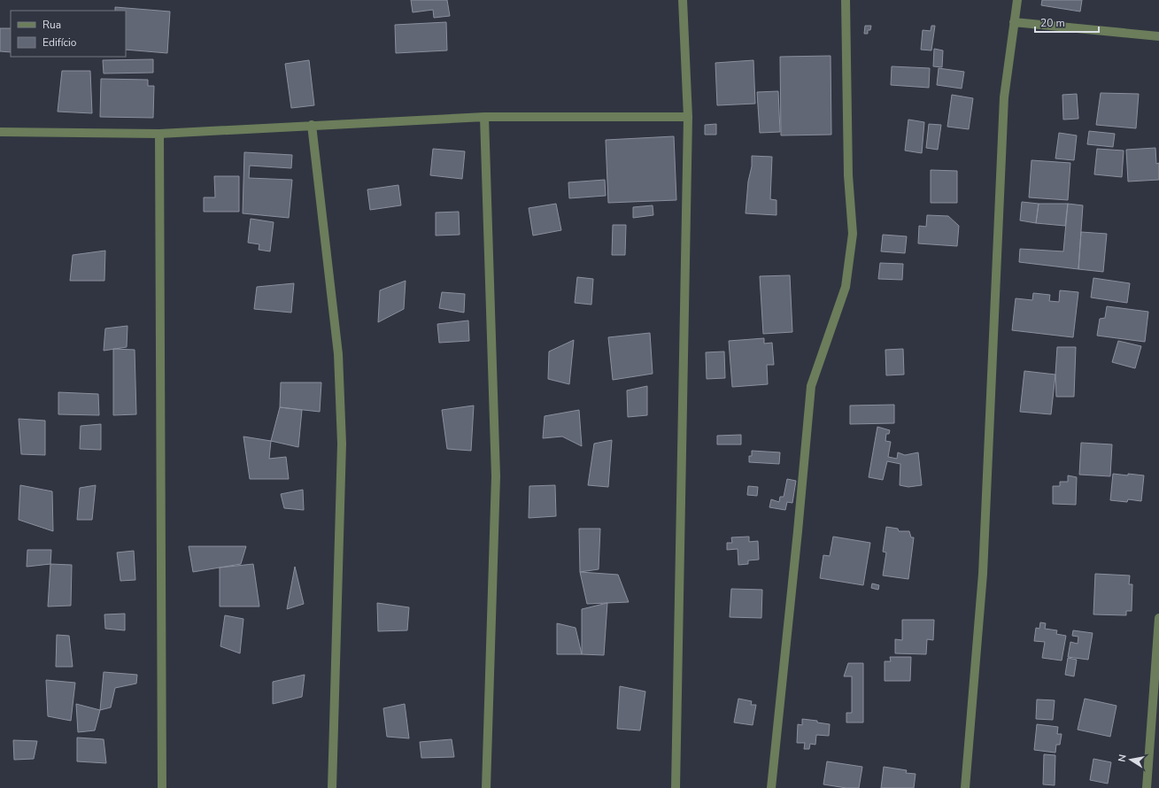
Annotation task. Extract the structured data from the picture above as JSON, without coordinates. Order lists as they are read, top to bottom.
{
  "legend": ["Rua", "Edifício"],
  "scale_bar": "20 m",
  "north": "left"
}
